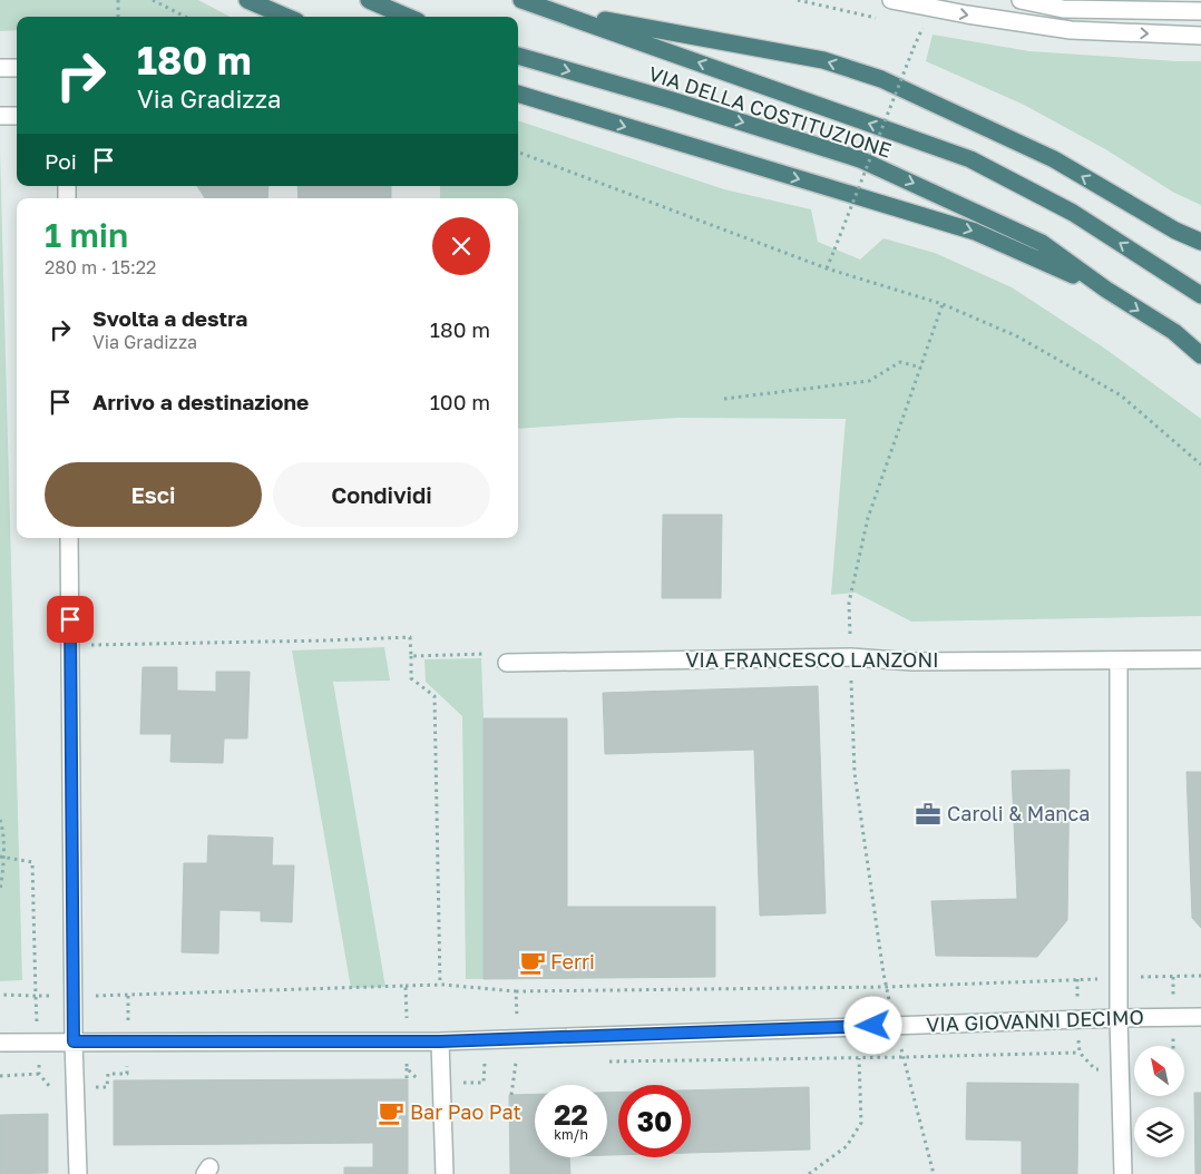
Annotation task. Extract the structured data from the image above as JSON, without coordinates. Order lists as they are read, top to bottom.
{
  "streets": {
    "highway": ["VIA DELLA COSTITUZIONE"],
    "street": ["VIA FRANCESCO LANZONI", "VIA GIOVANNI DECIMO"]
  },
  "places": {
    "office": ["Caroli & Manca"],
    "cafe": ["Ferri", "Bar Pao Pat"]
  },
  "north": "top left",
  "page": {
    "turn": ["180 m", "Via Gradizza"],
    "then": "Poi",
    "heading": ["1 min", "280 m · 15:22"],
    "list": [
      {
        "name": "Svolta a destra",
        "note": "Via Gradizza",
        "value": "180 m"
      },
      {
        "name": "Arrivo a destinazione",
        "value": "100 m"
      }
    ],
    "buttons": ["Esci", "Condividi"],
    "speed": "22 km/h",
    "limit": "30"
  }
}
